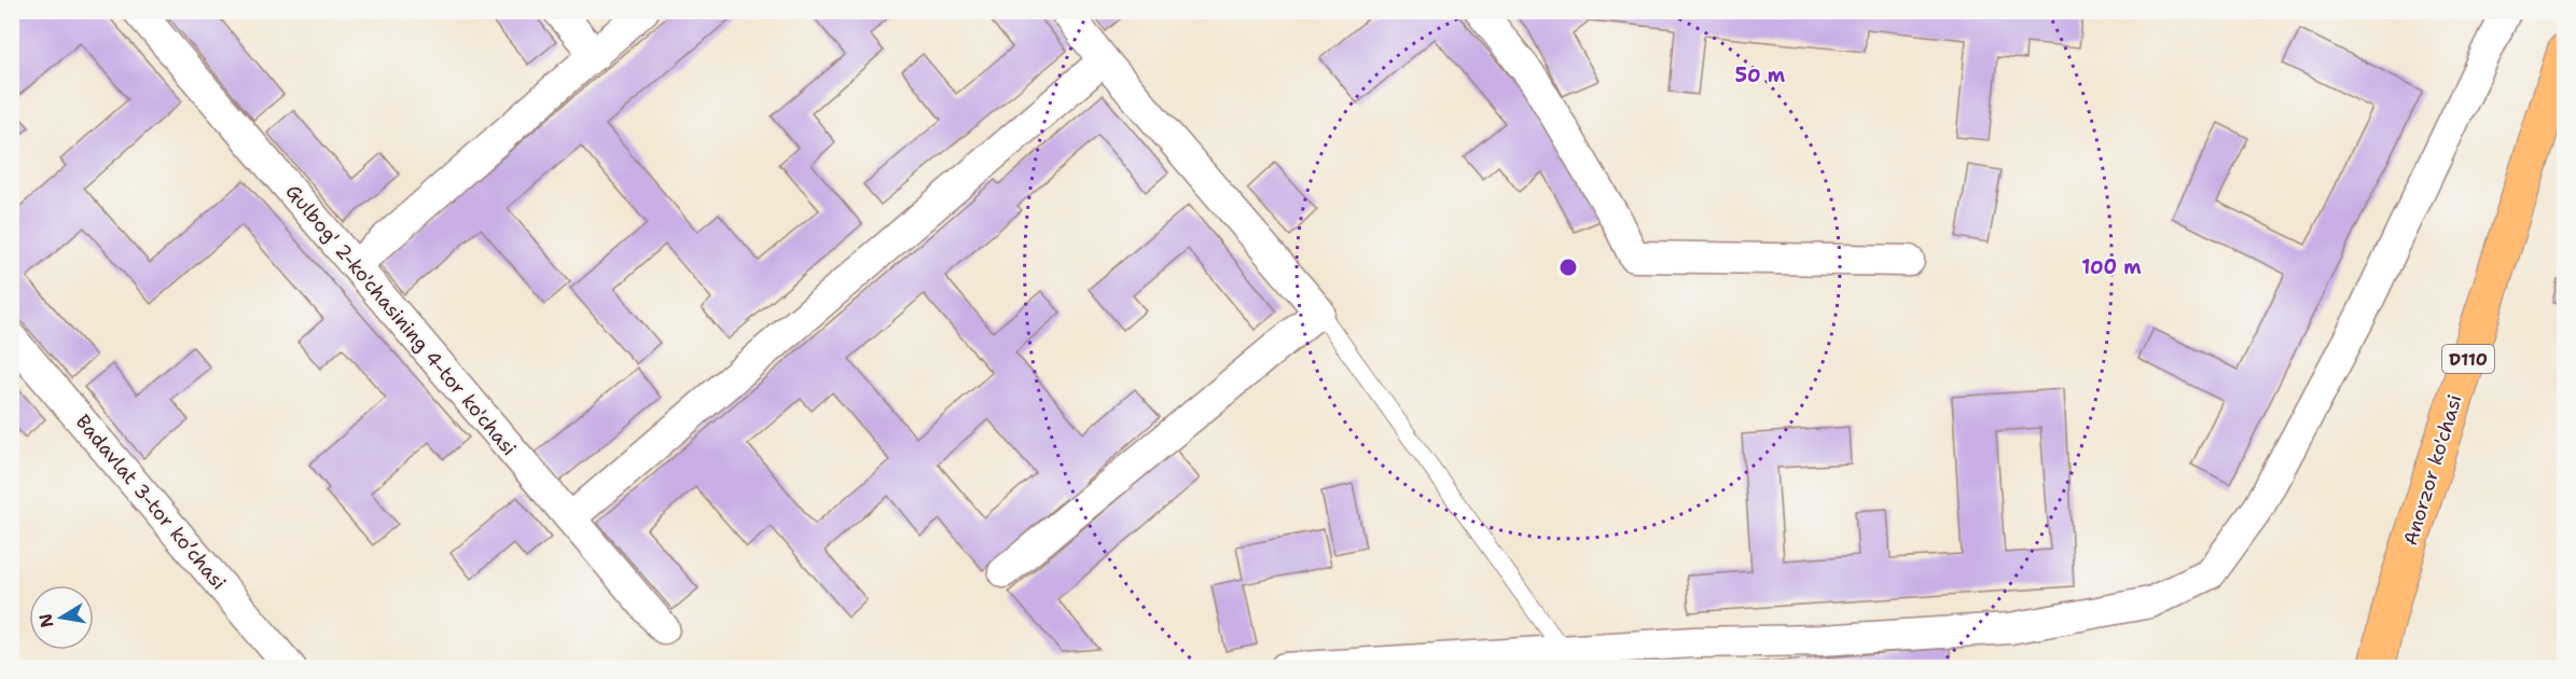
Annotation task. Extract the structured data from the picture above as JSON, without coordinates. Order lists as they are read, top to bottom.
{
  "streets": {
    "main road": ["D110", "Anorzor ko'chasi"],
    "street": ["Gulbog' 2-ko'chasining 4-tor ko'chasi", "Badavlat 3-tor koʼchasi"]
  },
  "north": "left",
  "rings": ["50 m", "100 m"]
}
